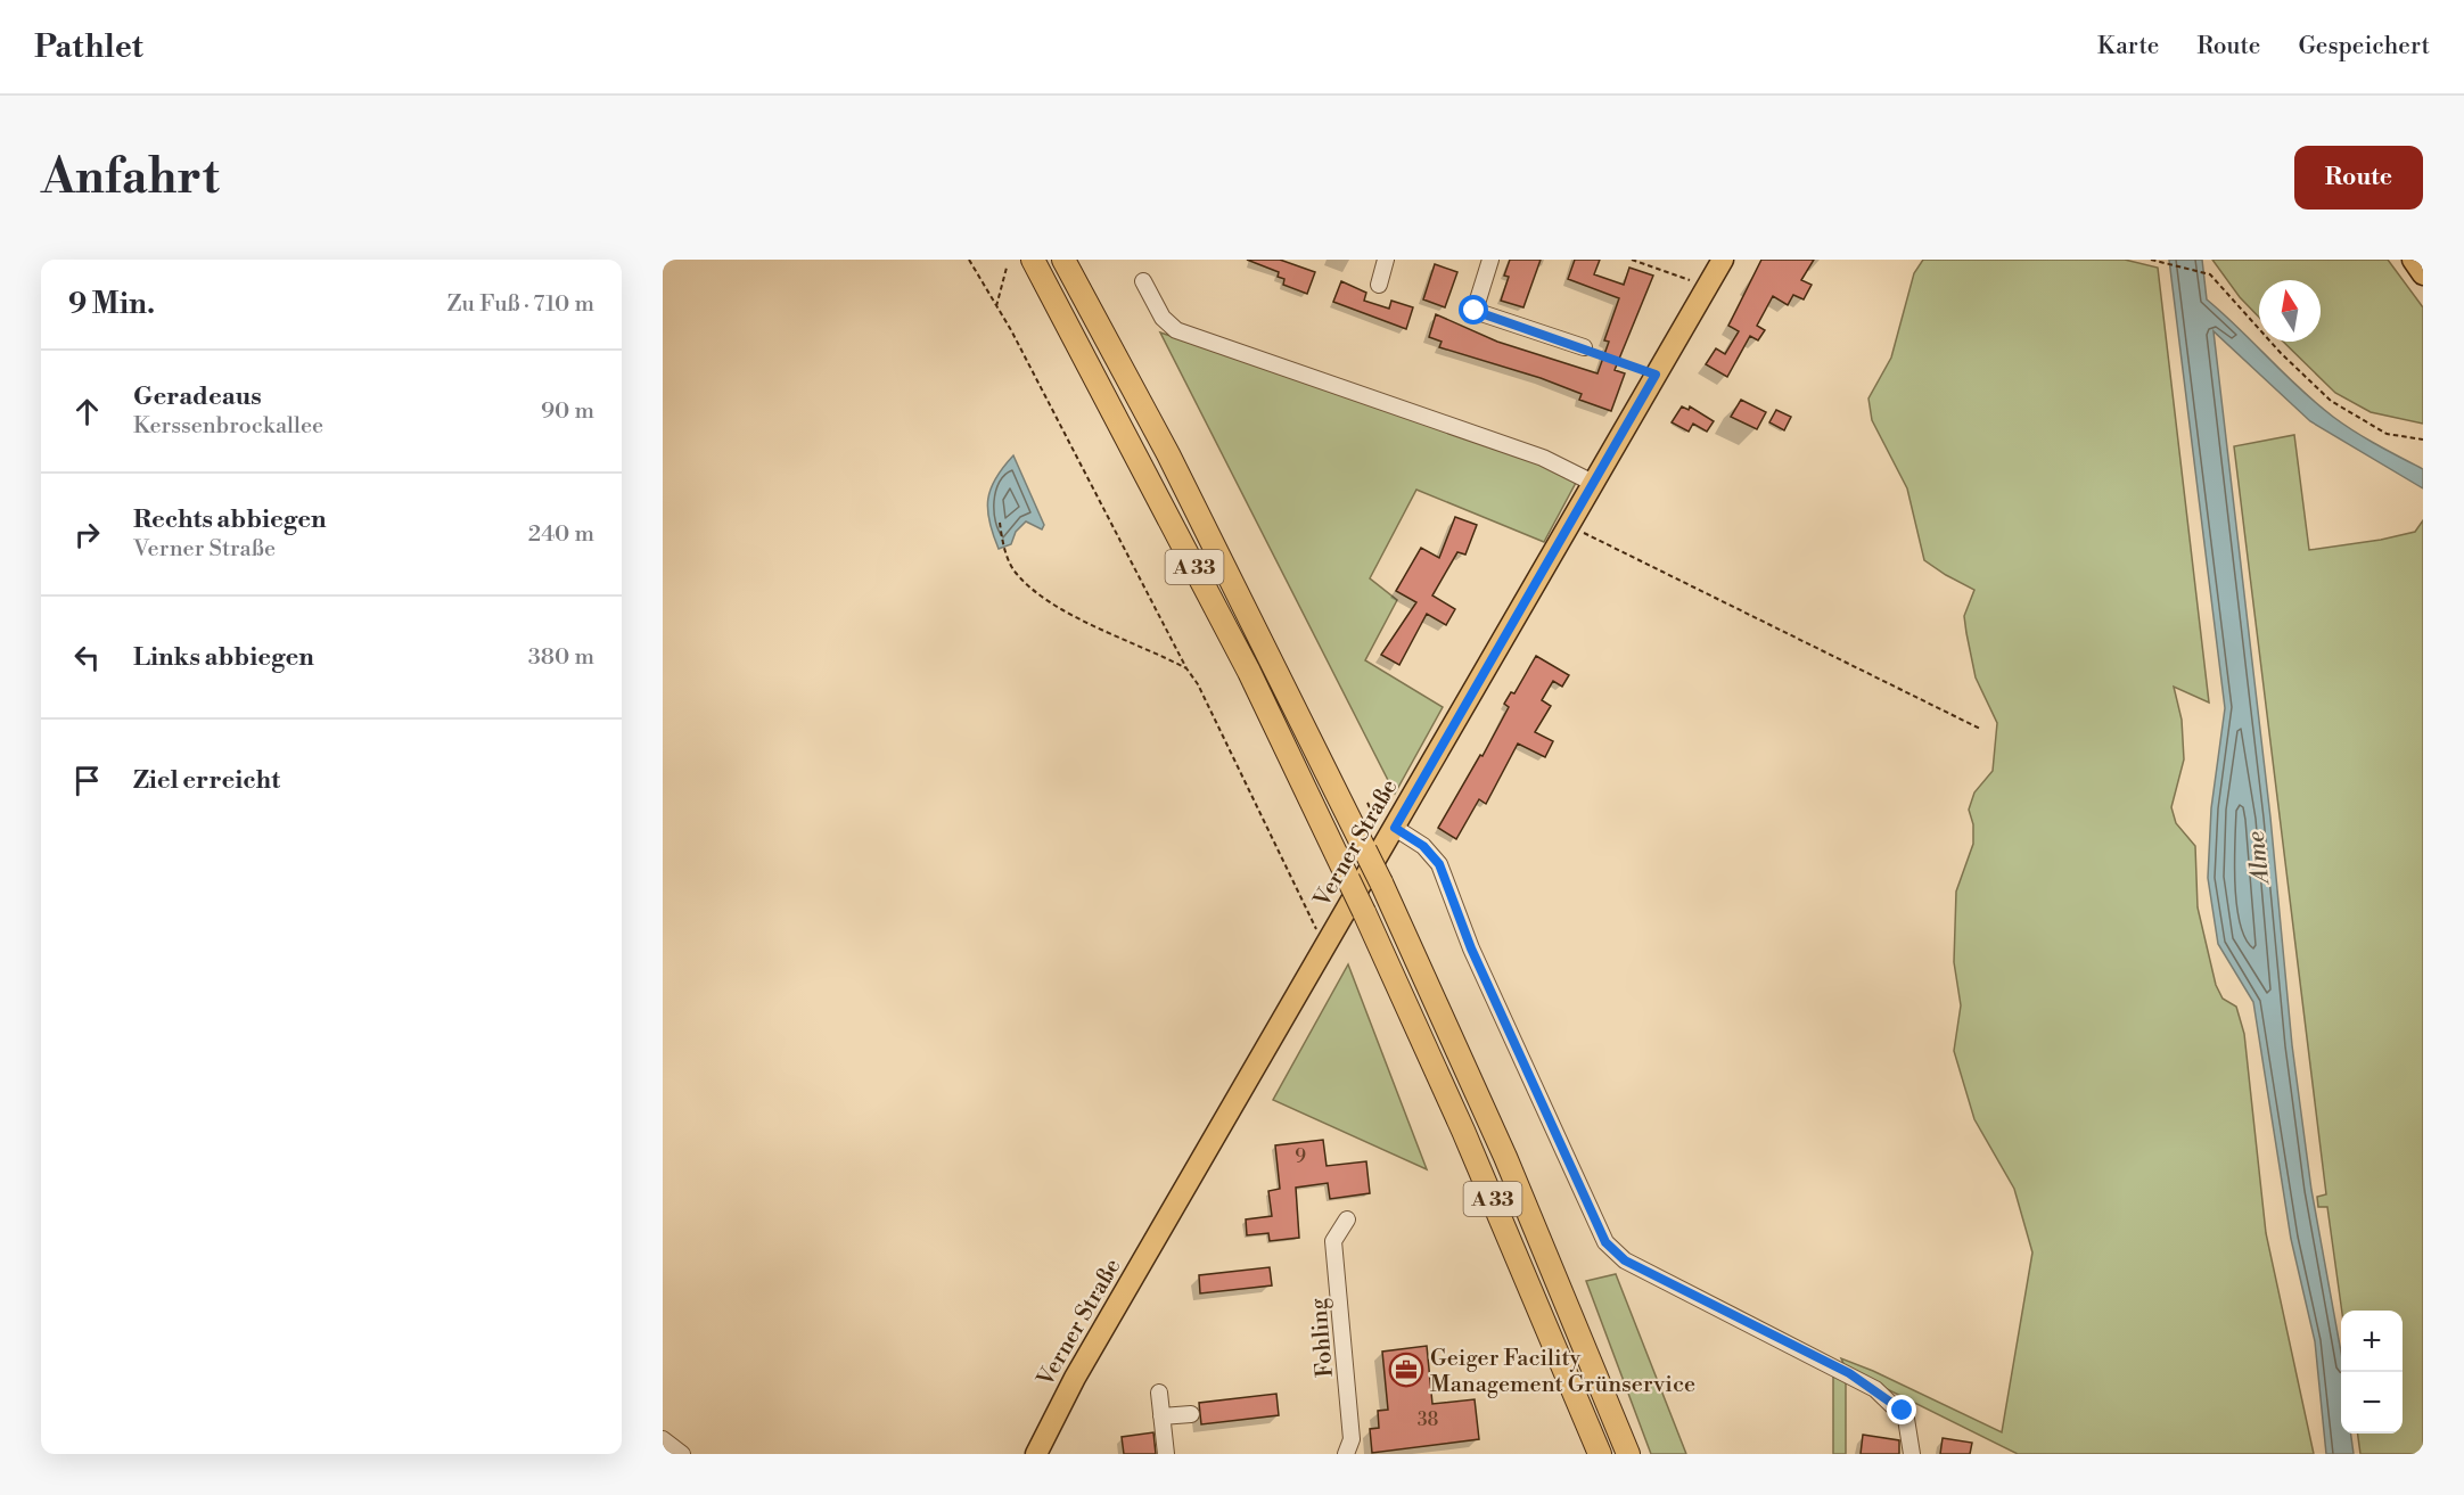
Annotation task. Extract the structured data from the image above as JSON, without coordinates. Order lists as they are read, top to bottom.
{
  "streets": {
    "highway": ["A 33"],
    "main road": ["Verner Straße"],
    "street": ["Fohling"]
  },
  "water": ["Alme"],
  "places": {
    "office": ["Geiger Facility Management Grünservice"]
  },
  "house_numbers": ["9", "38"],
  "north": "top",
  "page": {
    "header": "Pathlet",
    "nav": ["Karte", "Route", "Gespeichert"],
    "buttons": "Route",
    "title": "Anfahrt",
    "heading": ["9 Min.", "Zu Fuß · 710 m"],
    "list": [
      ["Geradeaus", "Kerssenbrockallee", "90 m"],
      ["Rechts abbiegen", "Verner Straße", "240 m"],
      ["Links abbiegen", "380 m"],
      "Ziel erreicht"
    ],
    "map_buttons": ["+", "−"]
  }
}
